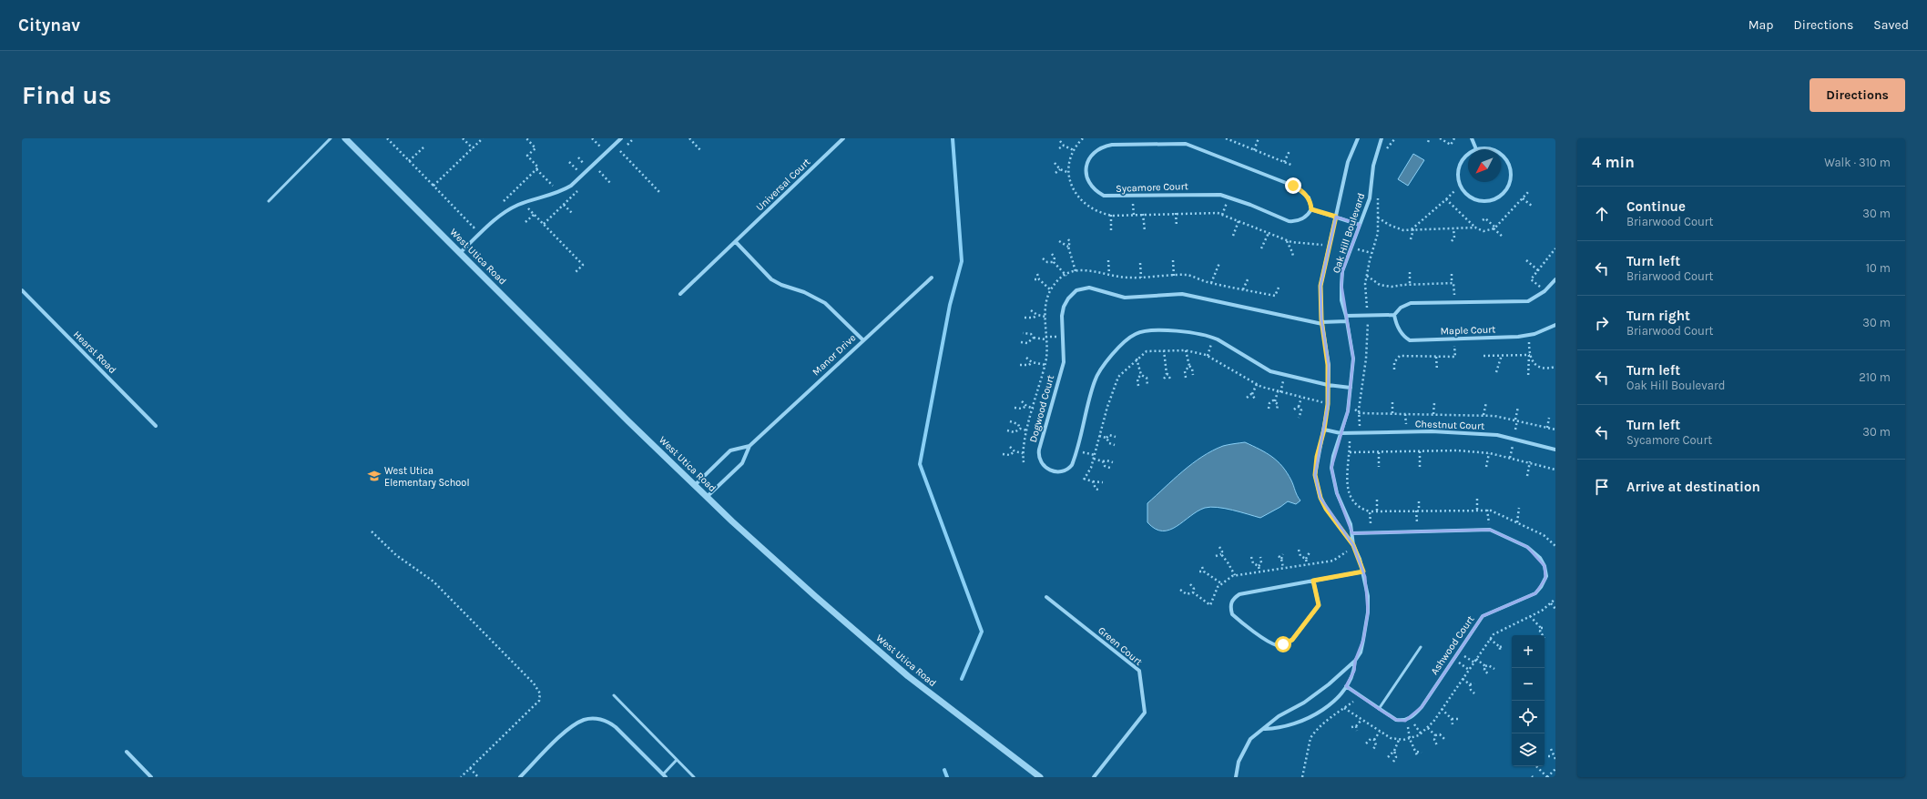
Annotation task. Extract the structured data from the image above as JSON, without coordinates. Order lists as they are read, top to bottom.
{
  "streets": {
    "street": [
      "Universal Court",
      "Sycamore Court",
      "Oak Hill Boulevard",
      "West Utica Road",
      "Maple Court",
      "Hearst Road",
      "Manor Drive",
      "Dogwood Court",
      "Chestnut Court",
      "Ashwood Court",
      "Green Court"
    ]
  },
  "crossings": [
    ["Oak Hill Boulevard", "Dogwood Court"],
    ["Oak Hill Boulevard", "Chestnut Court"],
    ["Oak Hill Boulevard", "Ashwood Court"],
    ["West Utica Road", "Manor Drive"]
  ],
  "places": {
    "school or university": ["West Utica Elementary School"]
  },
  "north": "bottom left",
  "page": {
    "header": "Citynav",
    "nav": ["Map", "Directions", "Saved"],
    "buttons": "Directions",
    "title": "Find us",
    "heading": ["4 min", "Walk · 310 m"],
    "list": [
      ["Continue", "Briarwood Court", "30 m"],
      ["Turn left", "Briarwood Court", "10 m"],
      ["Turn right", "Briarwood Court", "30 m"],
      ["Turn left", "Oak Hill Boulevard", "210 m"],
      ["Turn left", "Sycamore Court", "30 m"],
      "Arrive at destination"
    ],
    "map_buttons": ["+", "−"]
  }
}
